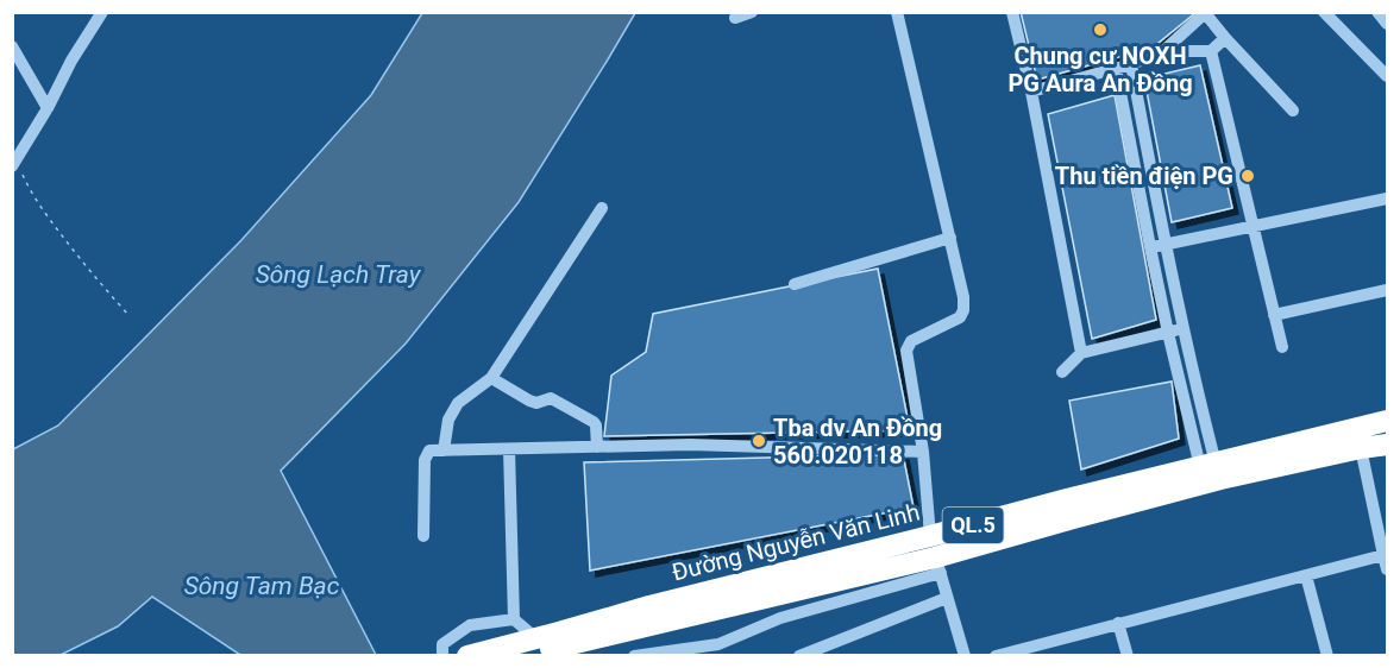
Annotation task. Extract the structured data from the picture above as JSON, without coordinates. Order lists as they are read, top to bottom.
{
  "streets": {
    "highway": ["QL.5", "Đường Nguyễn Văn Linh"]
  },
  "water": ["Sông Lạch Tray", "Sông Tam Bạc"],
  "places": ["Chung cư NOXH PG Aura An Đồng", "Thu tiền điện PG", "Tba dv An Đồng 560.020118"]
}
